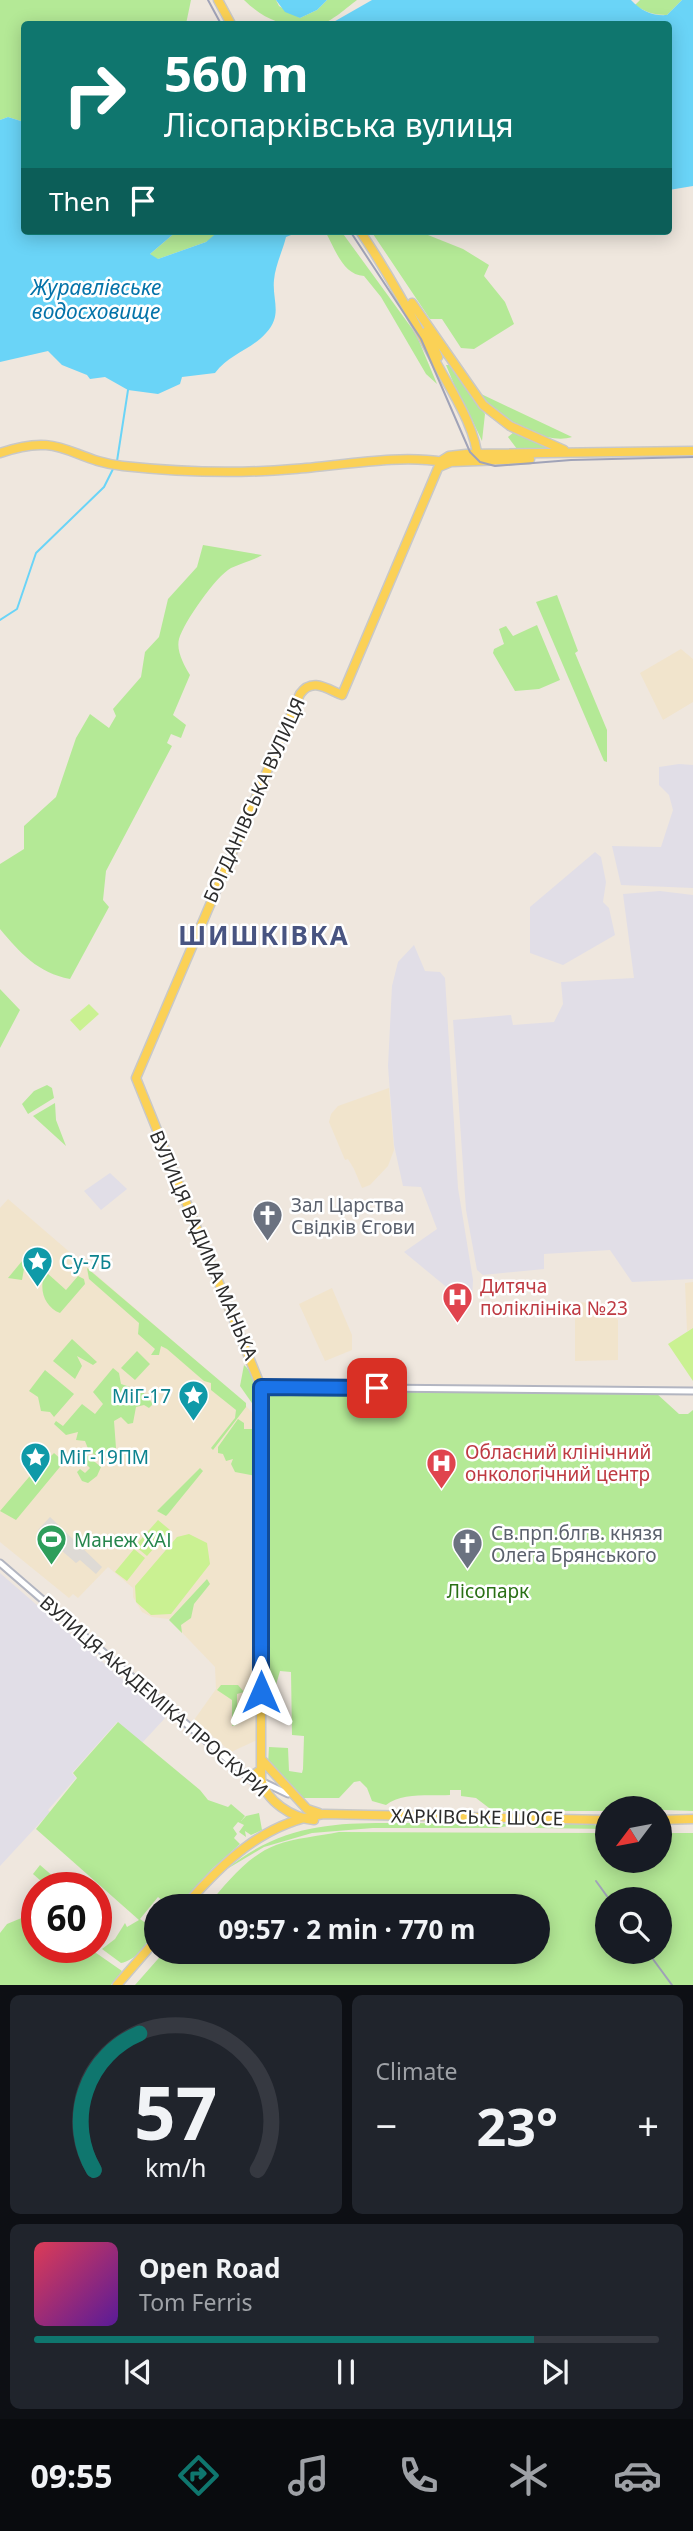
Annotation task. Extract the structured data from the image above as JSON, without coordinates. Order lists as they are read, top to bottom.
{
  "streets": {
    "main road": [
      "БОГДАНІВСЬКА ВУЛИЦЯ",
      "ВУЛИЦЯ ВАДИМА МАНЬКА",
      "ВУЛИЦЯ АКАДЕМІКА ПРОСКУРИ",
      "ХАРКІВСЬКЕ ШОСЕ"
    ]
  },
  "crossings": [
    ["БОГДАНІВСЬКА ВУЛИЦЯ", "ВУЛИЦЯ ВАДИМА МАНЬКА"],
    ["ВУЛИЦЯ ВАДИМА МАНЬКА", "ВУЛИЦЯ АКАДЕМІКА ПРОСКУРИ"],
    ["ВУЛИЦЯ АКАДЕМІКА ПРОСКУРИ", "ХАРКІВСЬКЕ ШОСЕ"]
  ],
  "districts": ["ШИШКІВКА"],
  "water": ["Журавлівське водосховище"],
  "parks": ["Лісопарк"],
  "places": {
    "church": ["Зал Царства Свідків Єгови", "Cв.прп.блгв. князя Олега Брянського"],
    "place": ["Су-7Б", "МіГ-17", "МіГ-19ПМ"],
    "hospital": ["Дитяча поліклініка №23", "Обласний клінічний онкологічний центр"],
    "sports": ["Манеж ХАІ"]
  },
  "north": "bottom left",
  "page": {
    "turn": ["560 m", "Лісопарківська вулиця"],
    "then": "Then",
    "limit": "60",
    "trip": "09:57 · 2 min · 770 m",
    "tile": "Climate",
    "heat": ["−", "23°", "+"],
    "song": ["Open Road", "Tom Ferris"],
    "tabs": "09:55",
    "gauge": ["57", "km/h"]
  }
}
